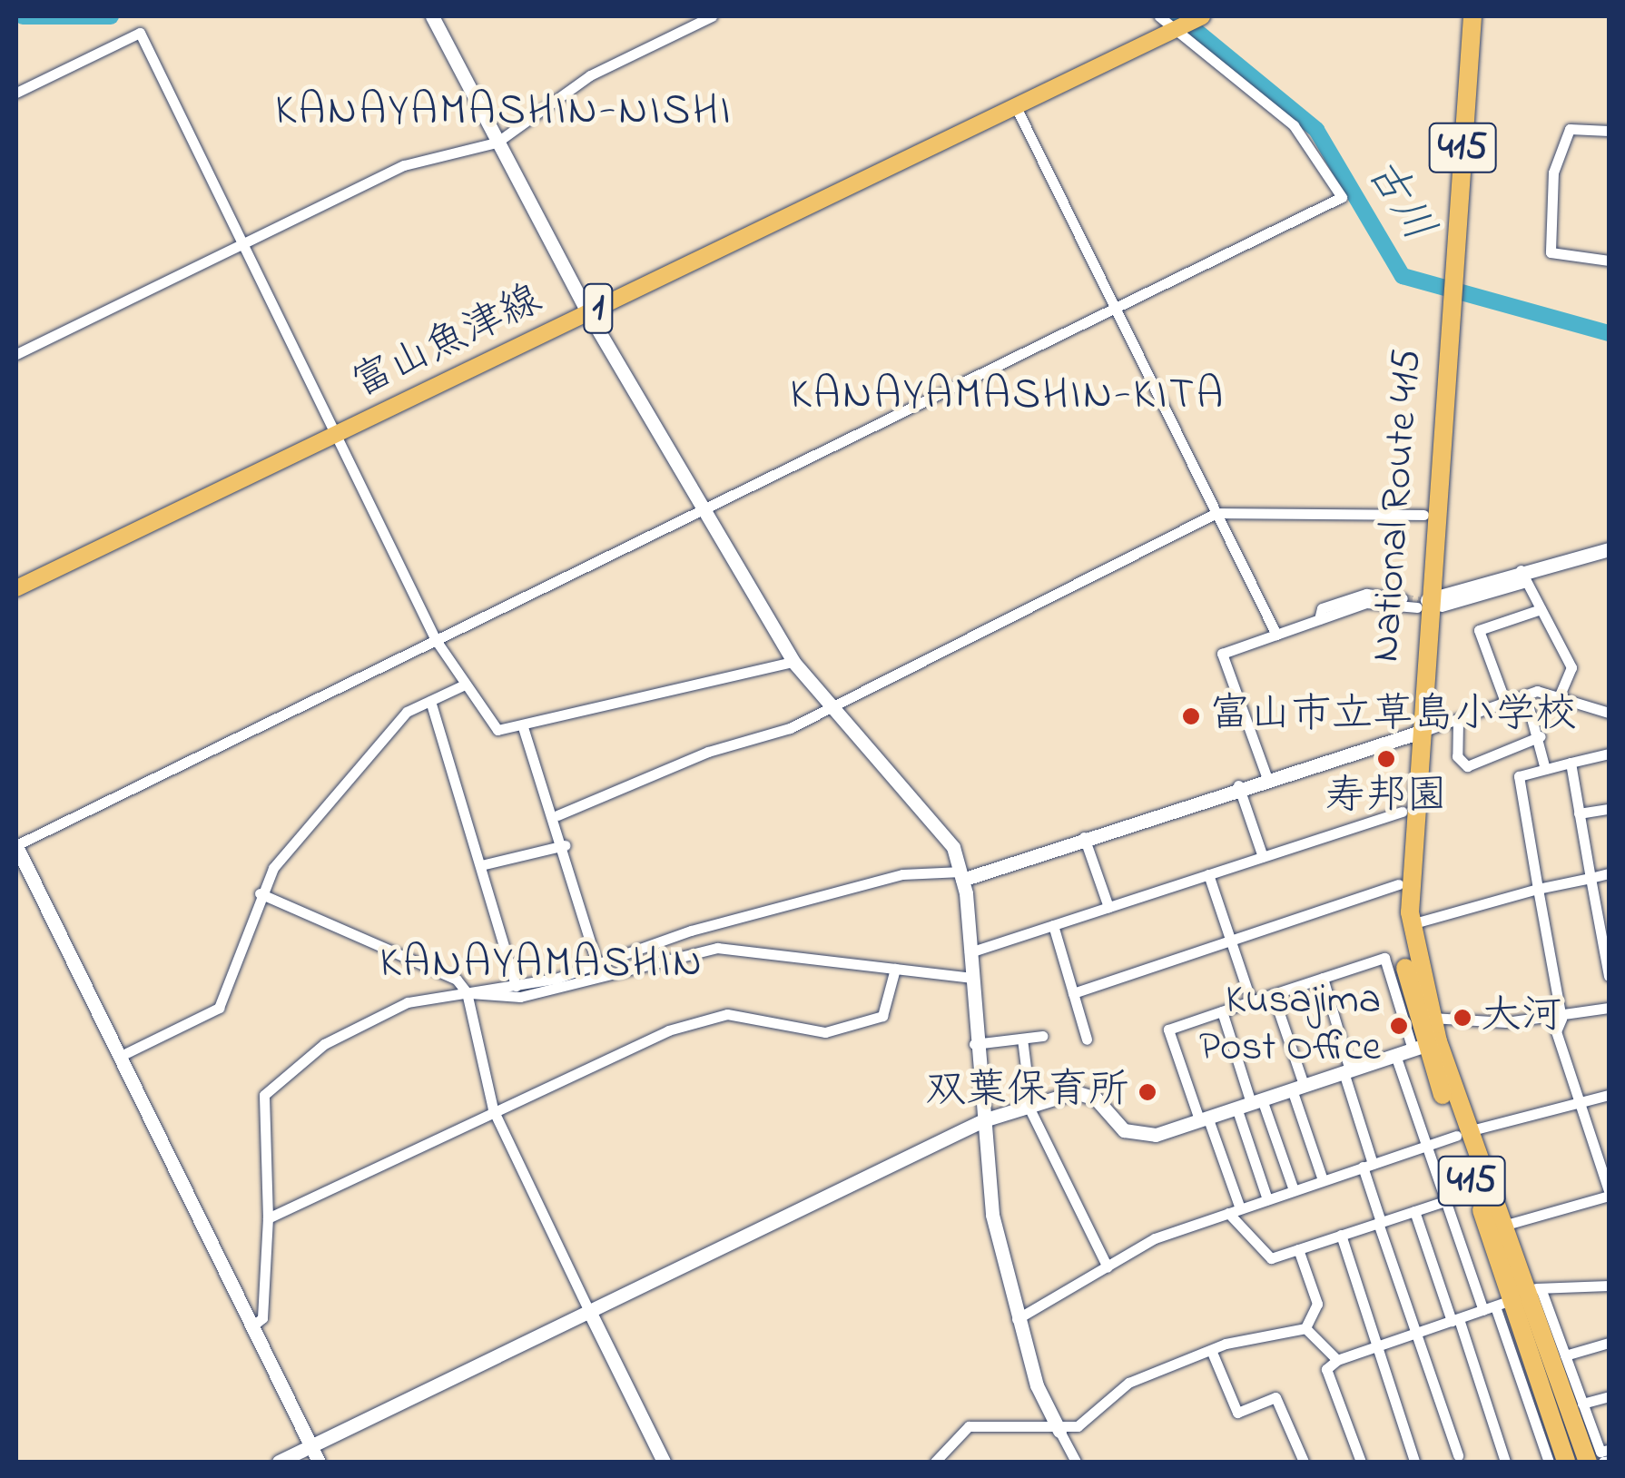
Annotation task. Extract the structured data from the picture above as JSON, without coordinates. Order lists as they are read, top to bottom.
{
  "streets": {
    "highway": ["415", "National Route 415"],
    "main road": ["1", "富山魚津線"]
  },
  "districts": ["KANAYAMASHIN-NISHI", "KANAYAMASHIN-KITA", "KANAYAMASHIN"],
  "water": ["古川"],
  "places": [
    "富山市立草島小学校",
    "寿邦園",
    "大河",
    "Kusajima Post Office",
    "双葉保育所"
  ]
}
